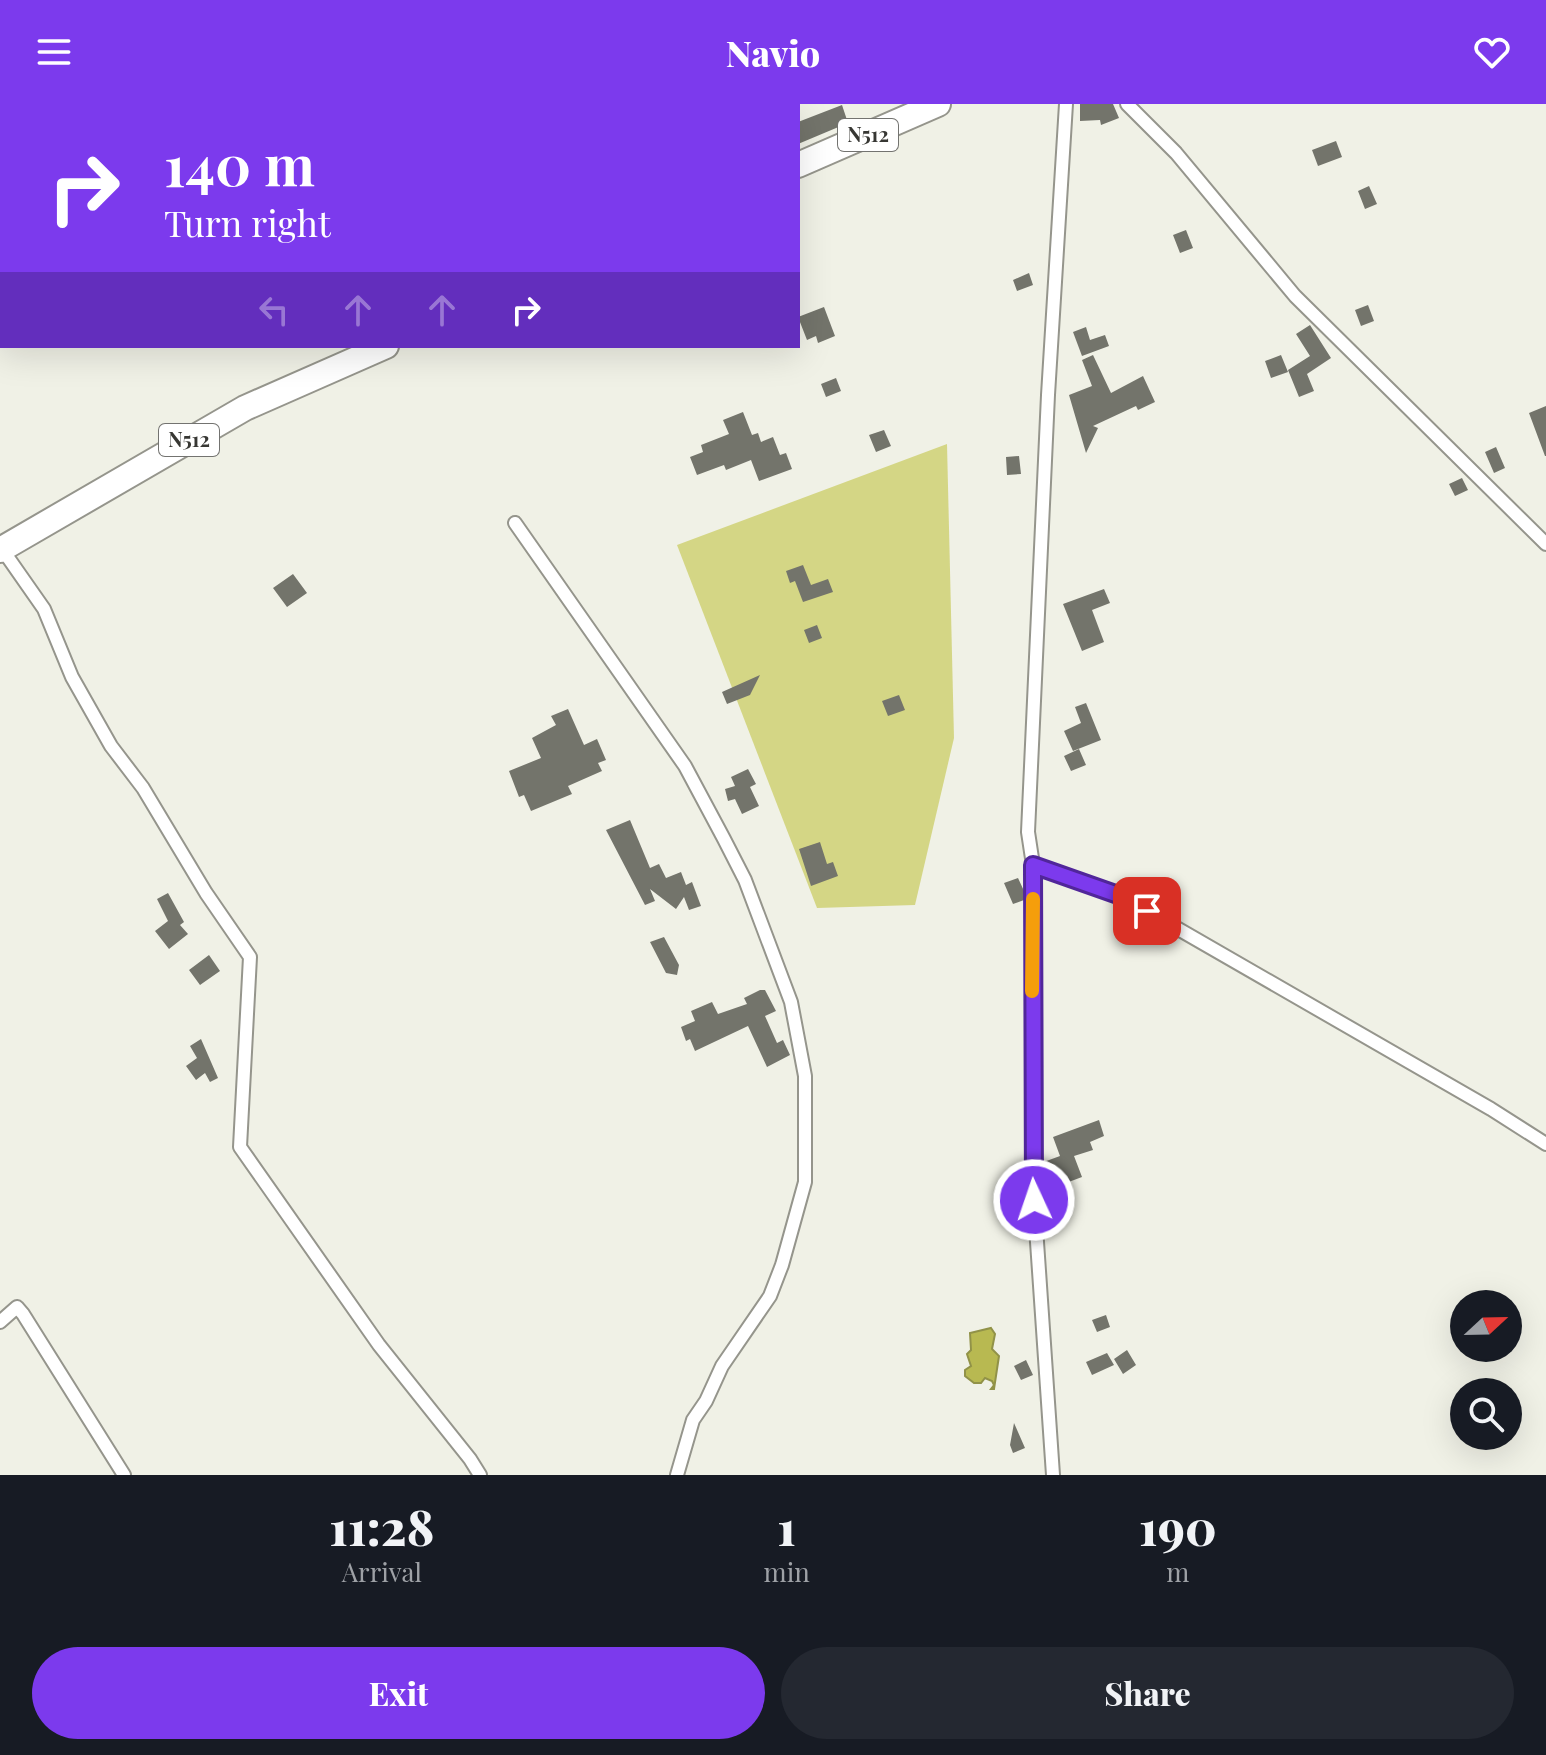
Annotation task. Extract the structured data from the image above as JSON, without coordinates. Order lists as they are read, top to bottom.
{
  "streets": {
    "highway": ["N512"]
  },
  "north": "right",
  "page": {
    "header": "Navio",
    "turn": ["140 m", "Turn right"],
    "eta": [
      "11:28",
      "Arrival",
      "1",
      "min",
      "190",
      "m"
    ],
    "buttons": ["Exit", "Share"]
  }
}
